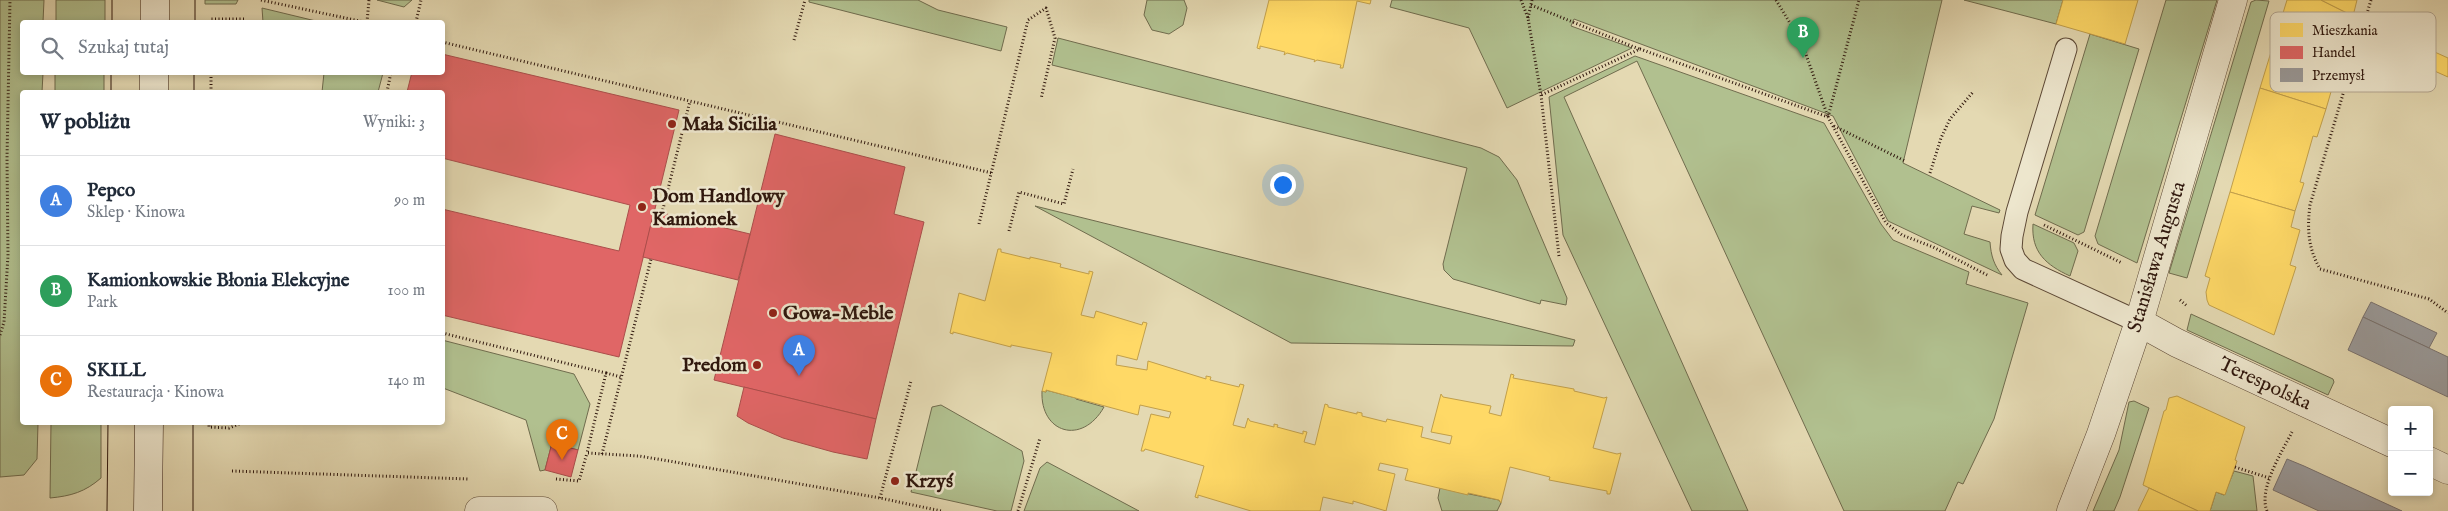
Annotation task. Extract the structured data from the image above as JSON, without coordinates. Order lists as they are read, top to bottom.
{
  "streets": {
    "street": ["Stanisława Augusta", "Terespolska"]
  },
  "crossings": [
    ["Stanisława Augusta", "Terespolska"]
  ],
  "places": [
    "Mała Sicilia",
    "Dom Handlowy Kamionek",
    "Gowa-Meble",
    "Predom",
    "Krzyś"
  ],
  "legend": ["Mieszkania", "Handel", "Przemysł"],
  "page": {
    "pins": ["B", "A", "C"],
    "search": "Szukaj tutaj",
    "heading": ["W pobliżu", "Wyniki: 3"],
    "list": [
      {
        "mark": "A",
        "name": "Pepco",
        "note": "Sklep · Kinowa",
        "value": "90 m"
      },
      {
        "mark": "B",
        "name": "Kamionkowskie Błonia Elekcyjne",
        "note": "Park",
        "value": "100 m"
      },
      {
        "mark": "C",
        "name": "SKILL",
        "note": "Restauracja · Kinowa",
        "value": "140 m"
      }
    ],
    "map_buttons": ["+", "−"]
  }
}
